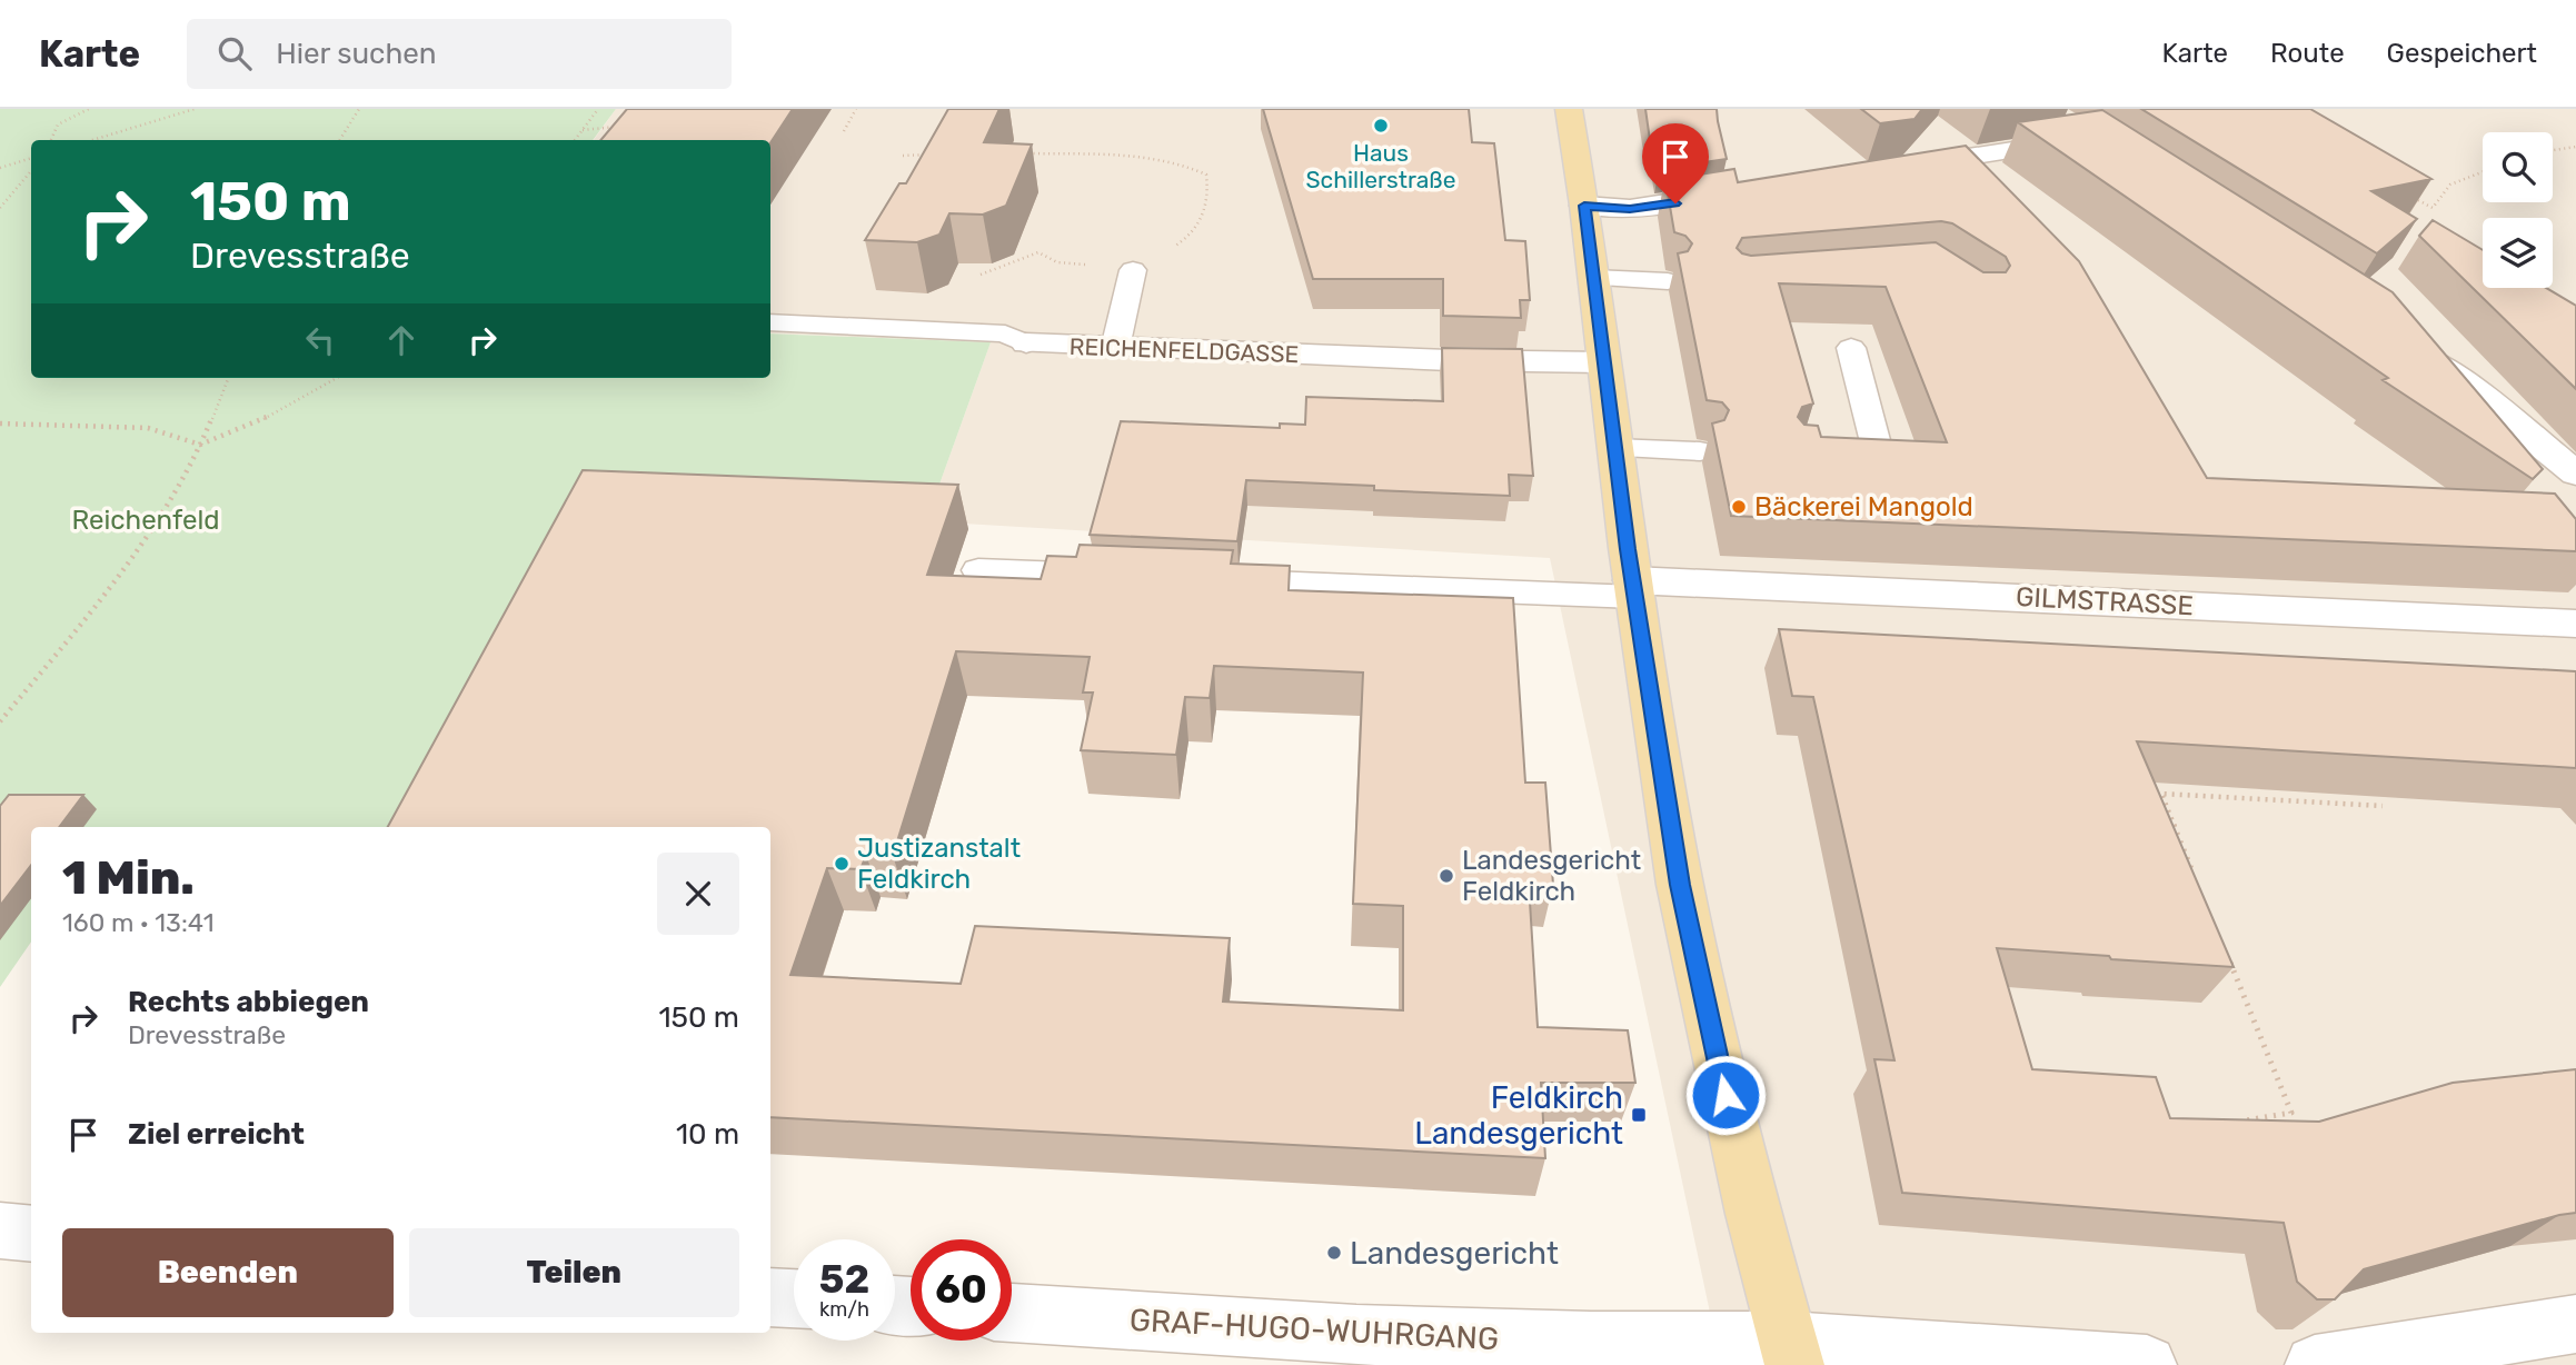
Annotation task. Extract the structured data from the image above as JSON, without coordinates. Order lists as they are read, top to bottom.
{
  "streets": {
    "street": ["REICHENFELDGASSE", "GILMSTRASSE", "GRAF-HUGO-WUHRGANG"]
  },
  "parks": ["Reichenfeld"],
  "places": {
    "other": [
      "Haus Schillerstraße",
      "Bäckerei Mangold",
      "Justizanstalt Feldkirch",
      "Landesgericht Feldkirch",
      "Landesgericht"
    ],
    "transit": ["Feldkirch Landesgericht"]
  },
  "page": {
    "header": "Karte",
    "search": "Hier suchen",
    "nav": ["Karte", "Route", "Gespeichert"],
    "turn": ["150 m", "Drevesstraße"],
    "heading": ["1 Min.", "160 m · 13:41"],
    "list": [
      {
        "name": "Rechts abbiegen",
        "note": "Drevesstraße",
        "value": "150 m"
      },
      {
        "name": "Ziel erreicht",
        "value": "10 m"
      }
    ],
    "buttons": ["Beenden", "Teilen"],
    "speed": "52 km/h",
    "limit": "60"
  }
}
